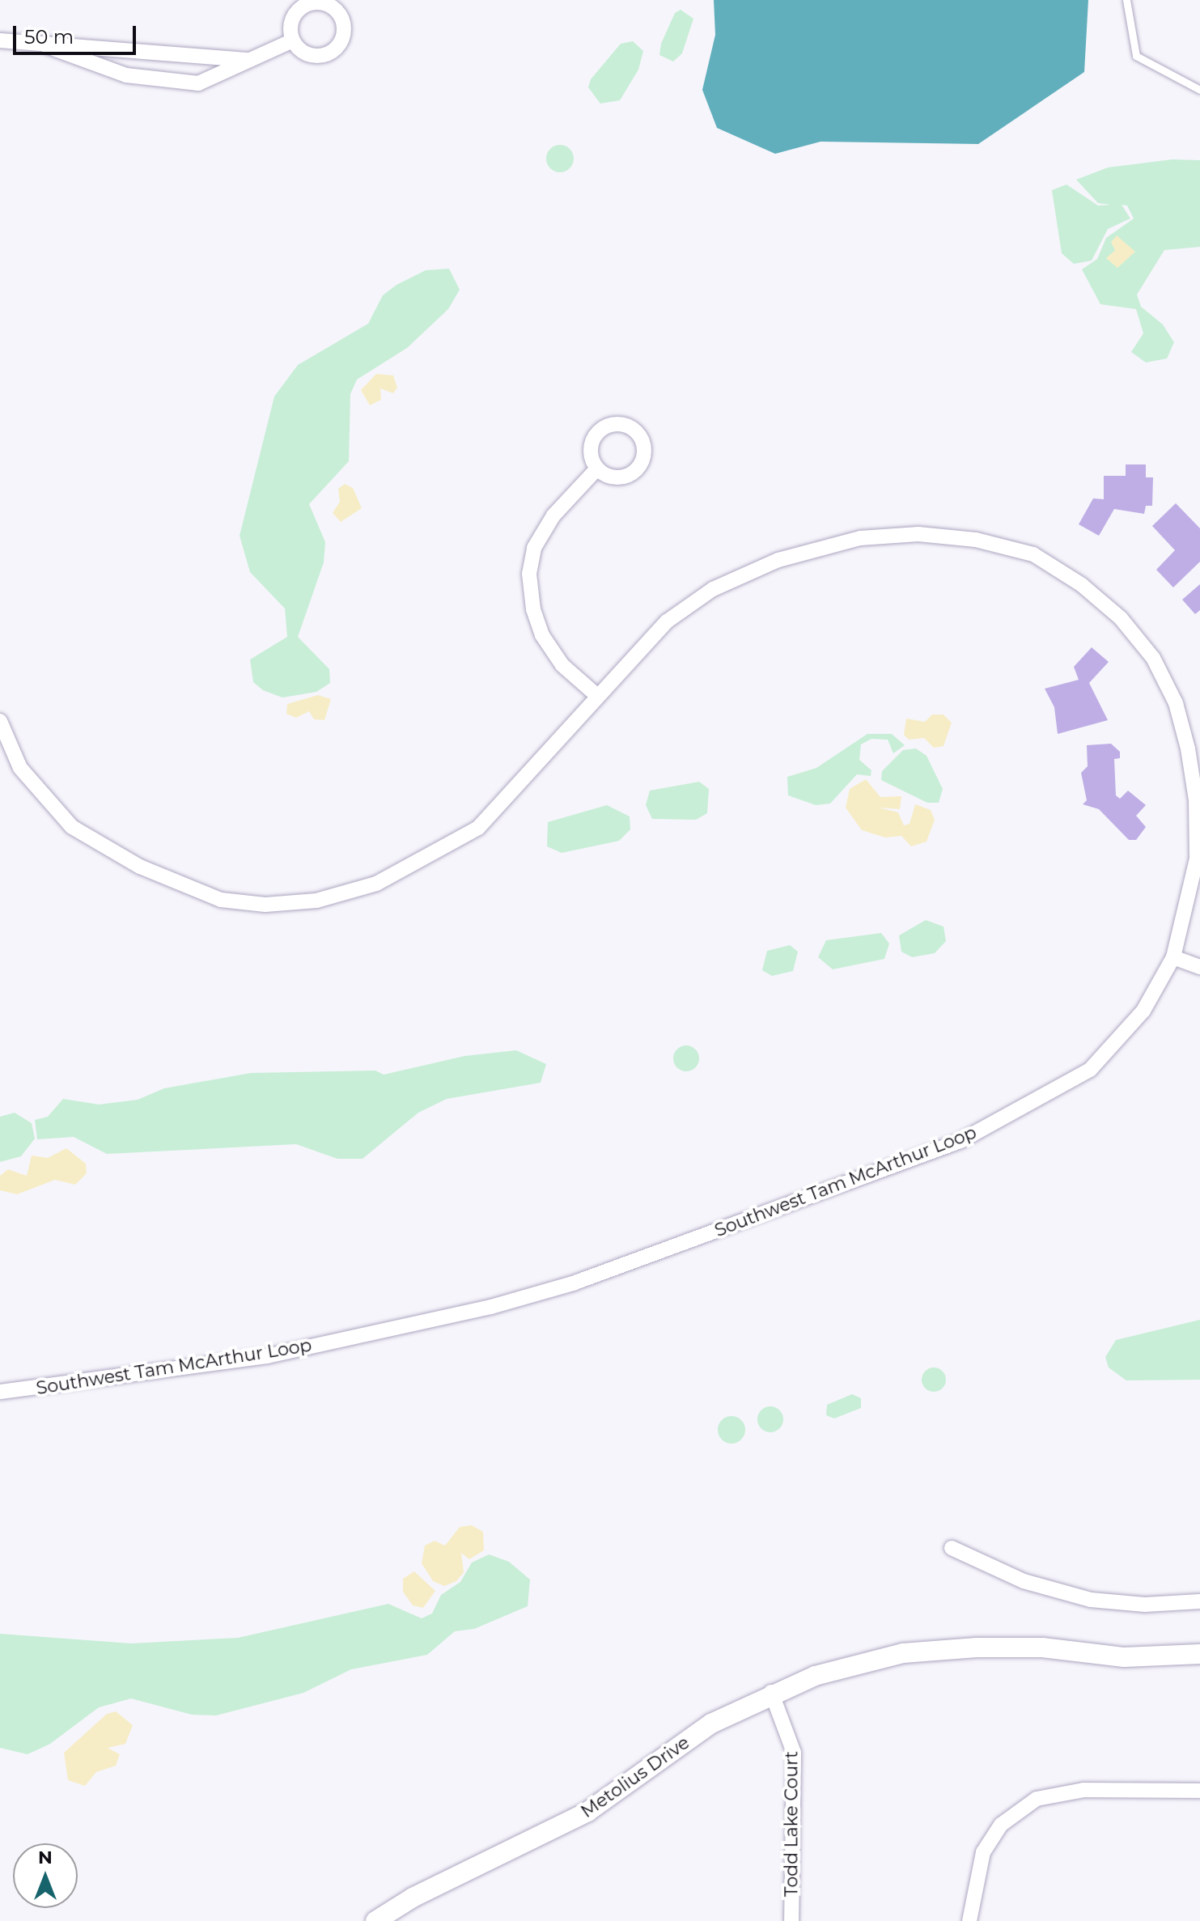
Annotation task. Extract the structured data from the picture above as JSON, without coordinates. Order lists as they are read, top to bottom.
{
  "streets": {
    "street": ["Southwest Tam McArthur Loop", "Metolius Drive", "Todd Lake Court"]
  },
  "crossings": [
    ["Metolius Drive", "Todd Lake Court"]
  ],
  "scale_bar": "50 m",
  "north": "top"
}
